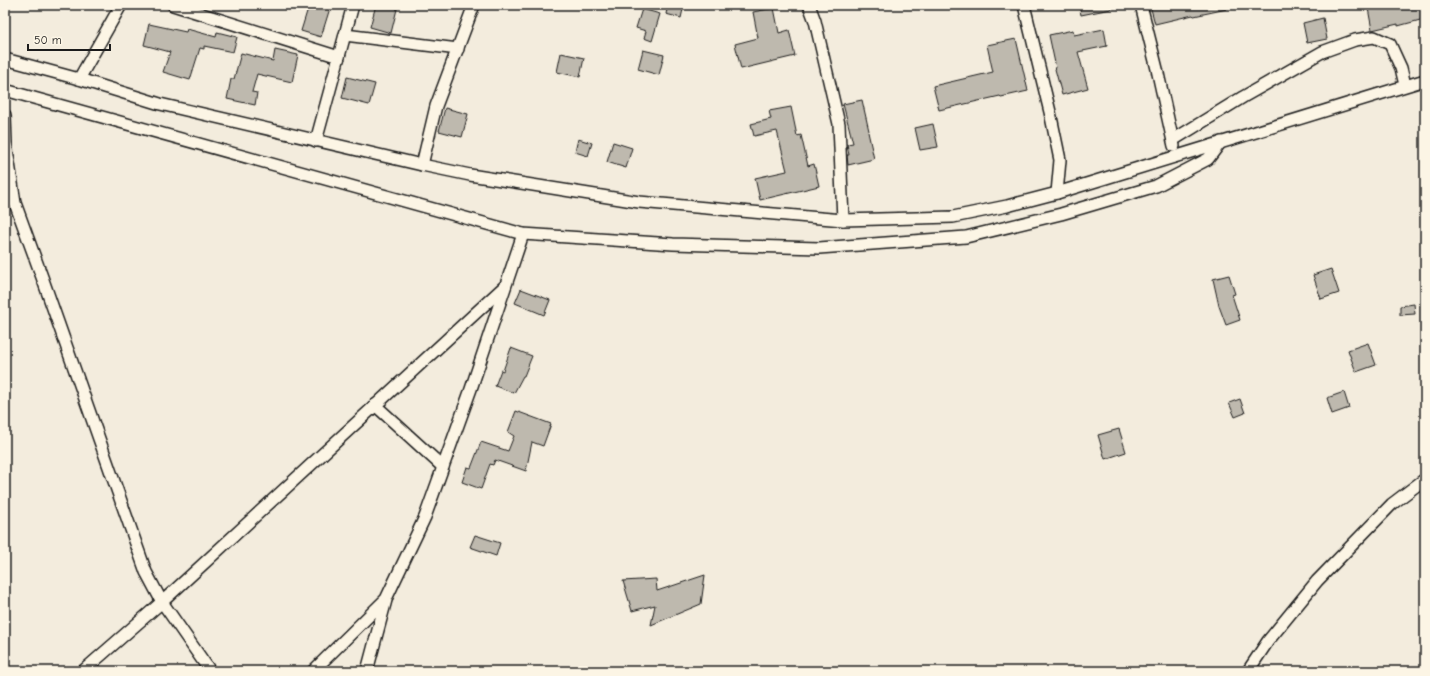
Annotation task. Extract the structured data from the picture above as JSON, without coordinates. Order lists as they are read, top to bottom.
{
  "scale_bar": "50 m"
}
